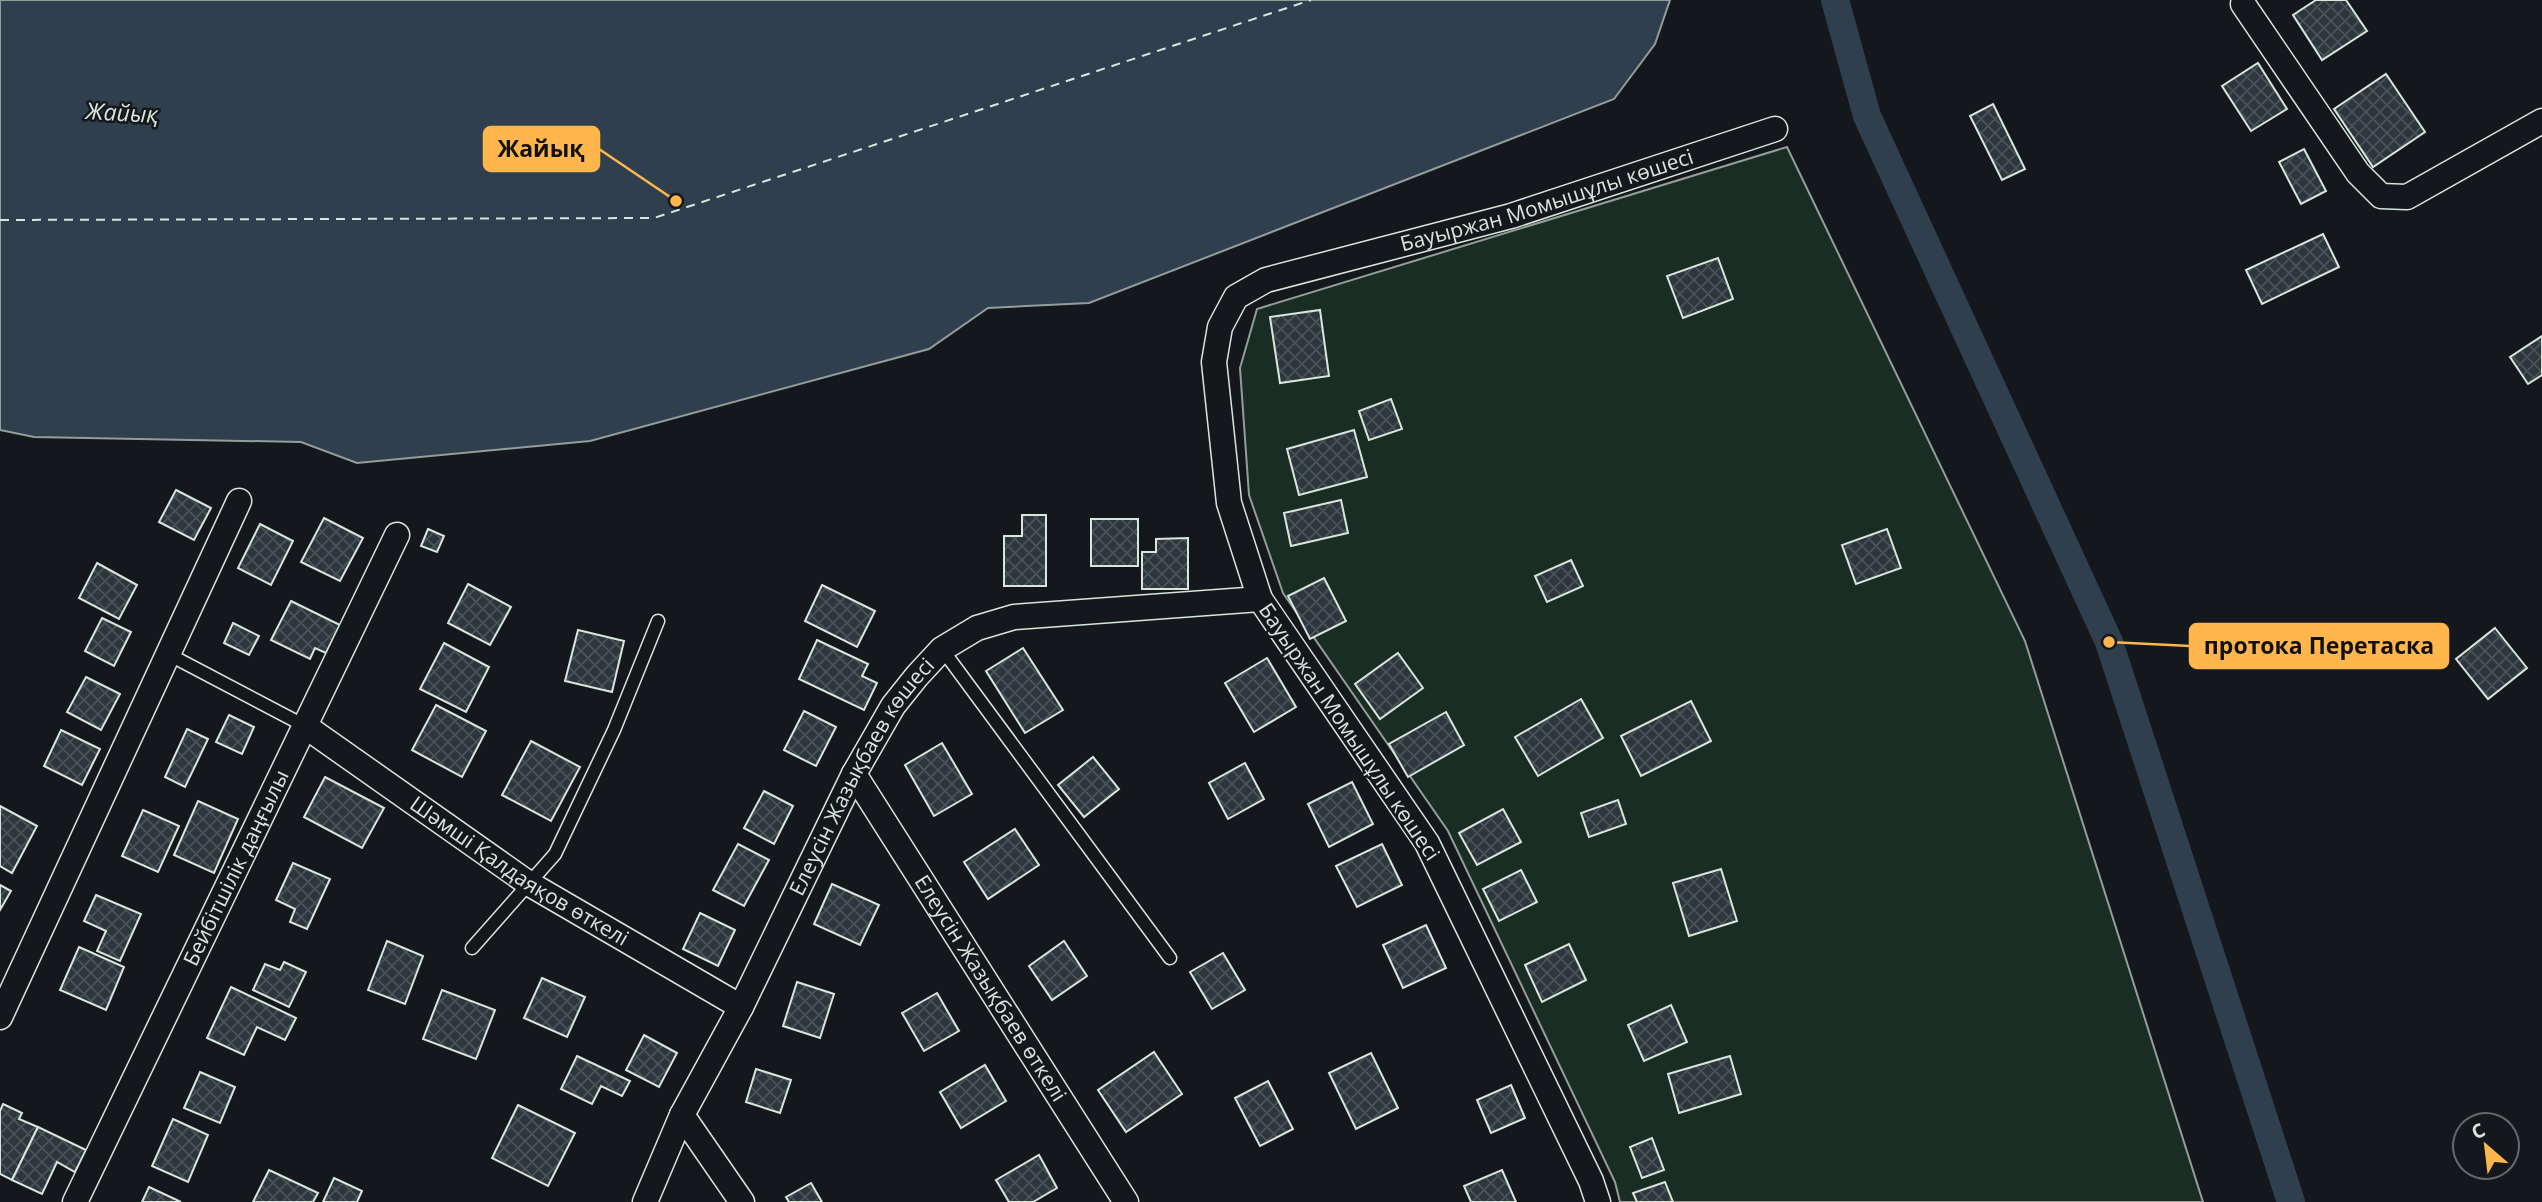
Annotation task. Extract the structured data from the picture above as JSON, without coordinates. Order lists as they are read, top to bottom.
{
  "streets": {
    "street": [
      "Бауыржан Момышұлы көшесі",
      "Елеусін Жазықбаев көшесі",
      "Бейбітшілік даңғылы",
      "Шәмші Қалдаяқов өткелі",
      "Елеусін Жазықбаев өткелі"
    ]
  },
  "crossings": [
    ["Бауыржан Момышұлы көшесі", "Елеусін Жазықбаев көшесі"],
    ["Елеусін Жазықбаев көшесі", "Шәмші Қалдаяқов өткелі"],
    ["Елеусін Жазықбаев көшесі", "Елеусін Жазықбаев өткелі"],
    ["Бейбітшілік даңғылы", "Шәмші Қалдаяқов өткелі"]
  ],
  "water": ["Жайық"],
  "places": ["Жайық", "протока Перетаска"],
  "north": "top left"
}
